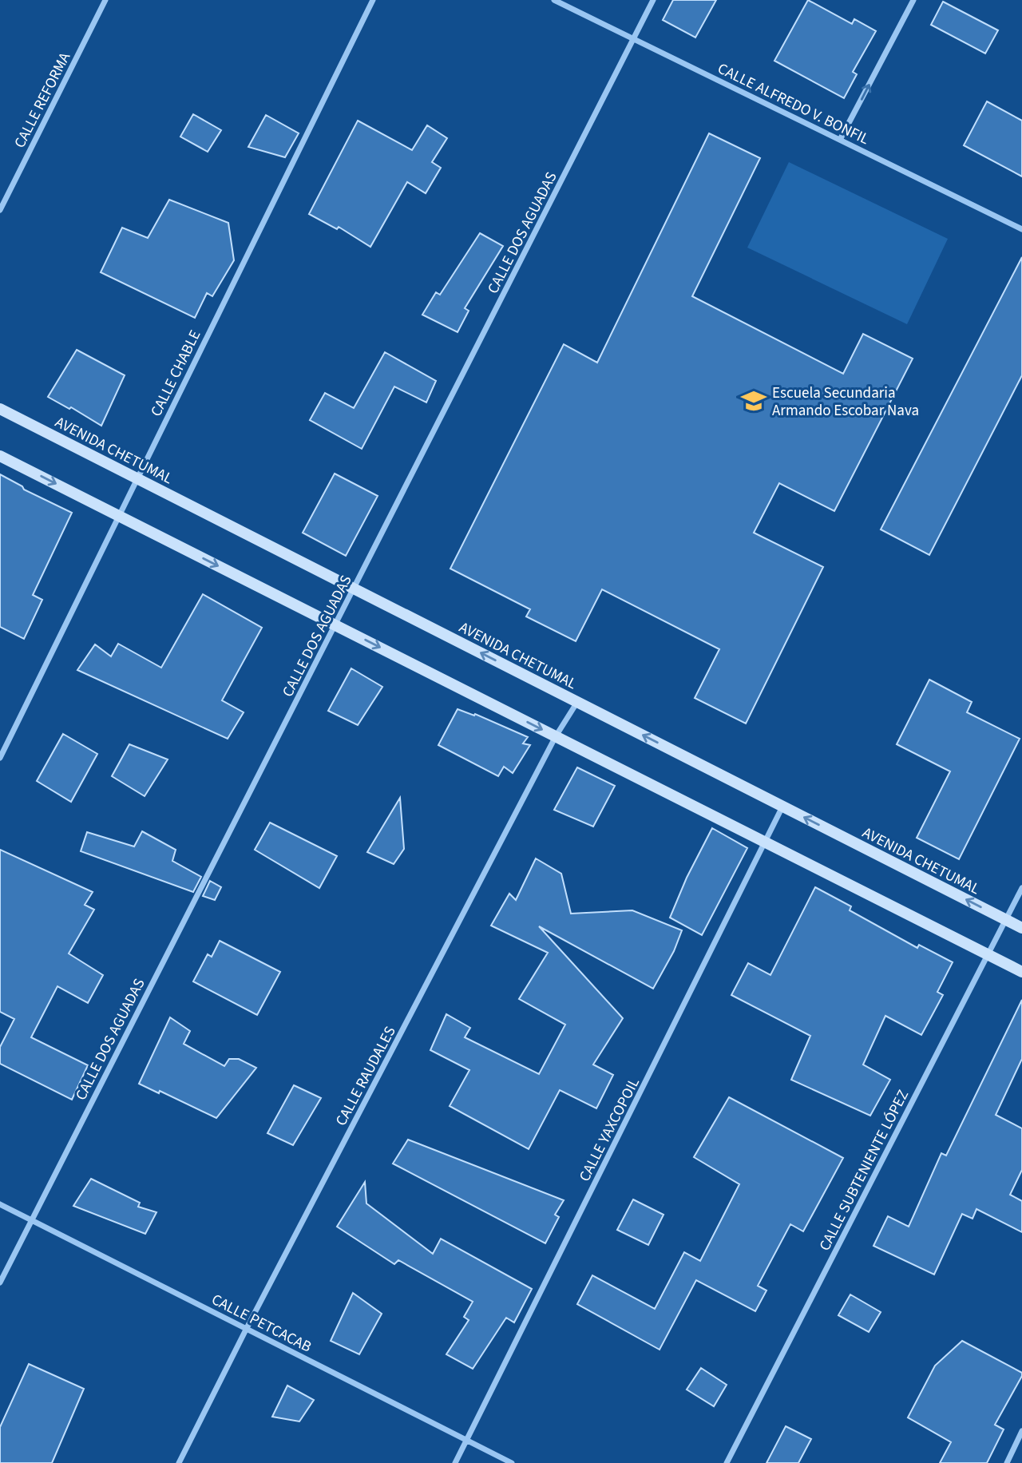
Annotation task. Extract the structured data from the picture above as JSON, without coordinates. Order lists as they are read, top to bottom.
{
  "streets": {
    "main road": ["AVENIDA CHETUMAL"],
    "street": [
      "CALLE REFORMA",
      "CALLE ALFREDO V. BONFIL",
      "CALLE DOS AGUADAS",
      "CALLE CHABLE",
      "CALLE RAUDALES",
      "CALLE YAXCOPOIL",
      "CALLE SUBTENIENTE LÓPEZ",
      "CALLE PETCACAB"
    ]
  },
  "crossings": [
    ["CALLE ALFREDO V. BONFIL", "CALLE DOS AGUADAS"],
    ["CALLE DOS AGUADAS", "AVENIDA CHETUMAL"],
    ["CALLE DOS AGUADAS", "CALLE PETCACAB"],
    ["CALLE CHABLE", "AVENIDA CHETUMAL"],
    ["AVENIDA CHETUMAL", "CALLE RAUDALES"],
    ["AVENIDA CHETUMAL", "CALLE YAXCOPOIL"],
    ["AVENIDA CHETUMAL", "CALLE SUBTENIENTE LÓPEZ"],
    ["CALLE RAUDALES", "CALLE PETCACAB"],
    ["CALLE YAXCOPOIL", "CALLE PETCACAB"]
  ],
  "places": {
    "school or university": ["Escuela Secundaria Armando Escobar Nava"]
  }
}
